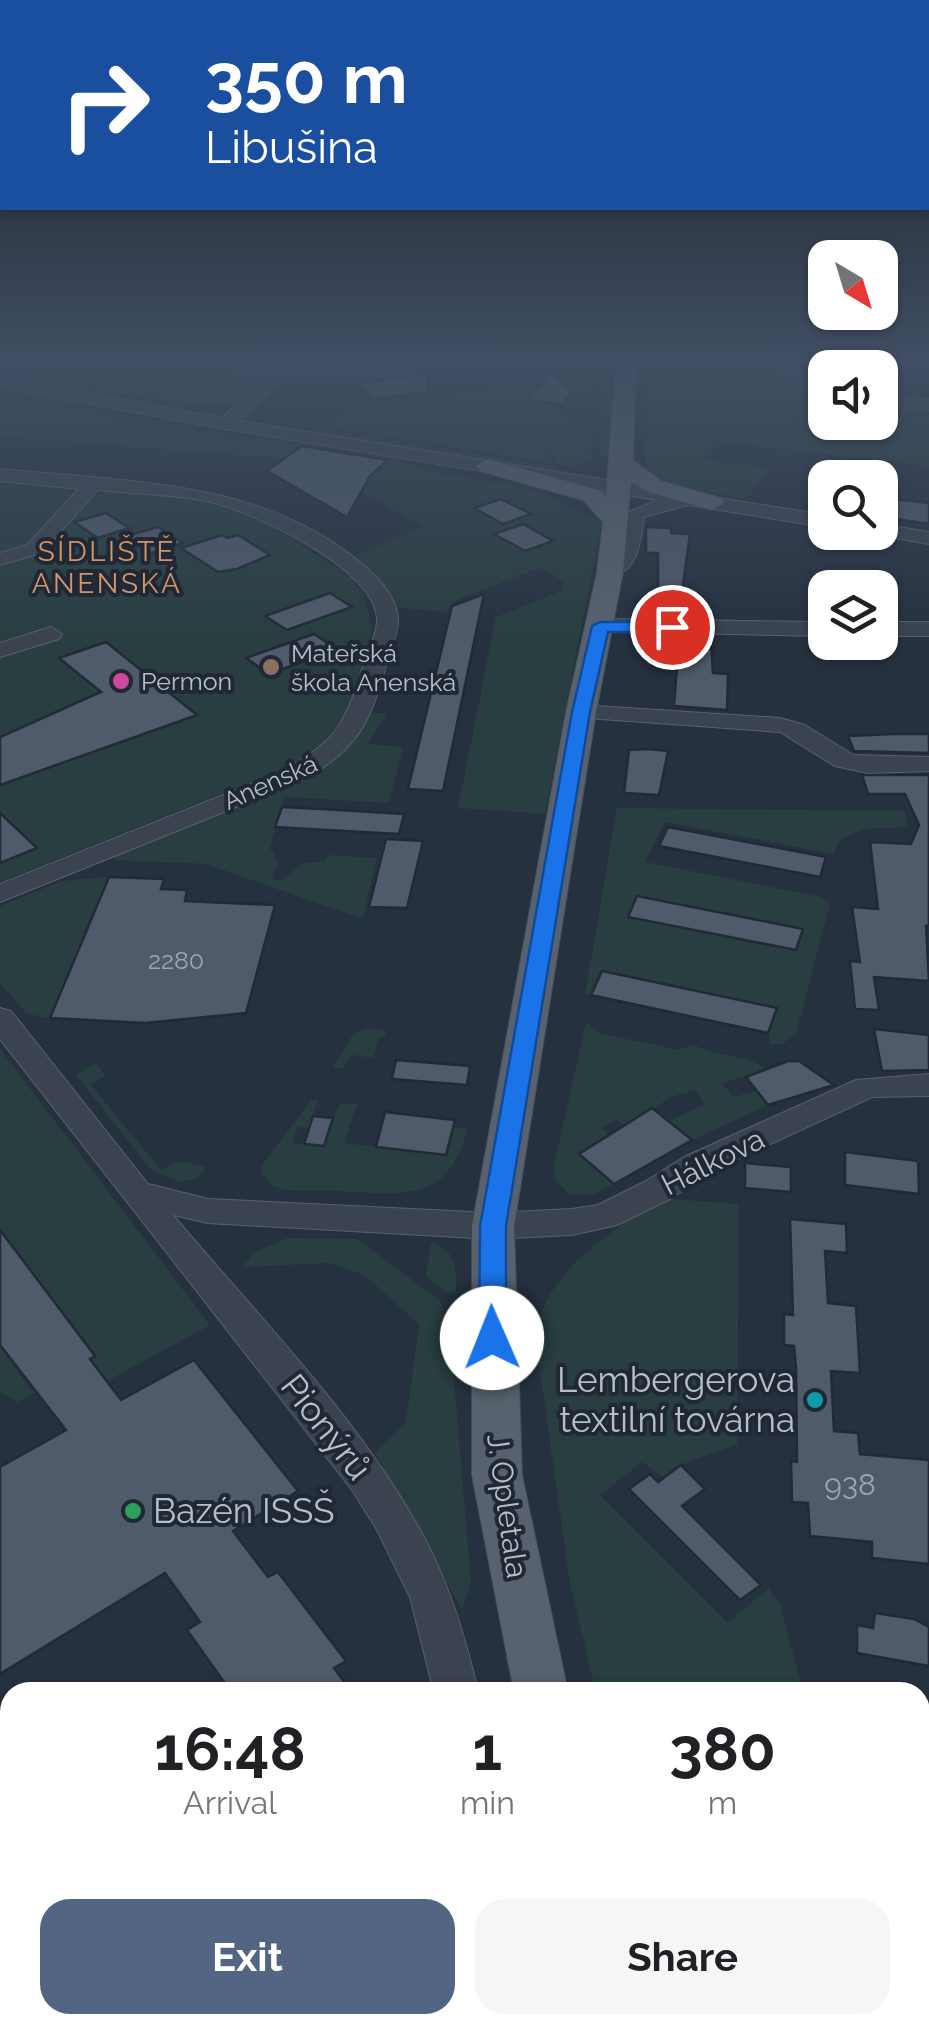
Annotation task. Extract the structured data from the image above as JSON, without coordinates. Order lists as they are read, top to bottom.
{
  "streets": {
    "main road": ["J. Opletala"],
    "street": ["Anenská", "Hálkova", "Pionýrů"]
  },
  "crossings": [
    ["Hálkova", "J. Opletala"]
  ],
  "districts": ["SÍDLIŠTĚ ANENSKÁ"],
  "places": [
    "Mateřská škola Anenská",
    "Permon",
    "Lembergerova textilní továrna",
    "Bazén ISSŠ"
  ],
  "house_numbers": ["2280", "938"],
  "north": "bottom right",
  "page": {
    "turn": ["350 m", "Libušina"],
    "eta": [
      "16:48",
      "Arrival",
      "1",
      "min",
      "380",
      "m"
    ],
    "buttons": ["Exit", "Share"]
  }
}
